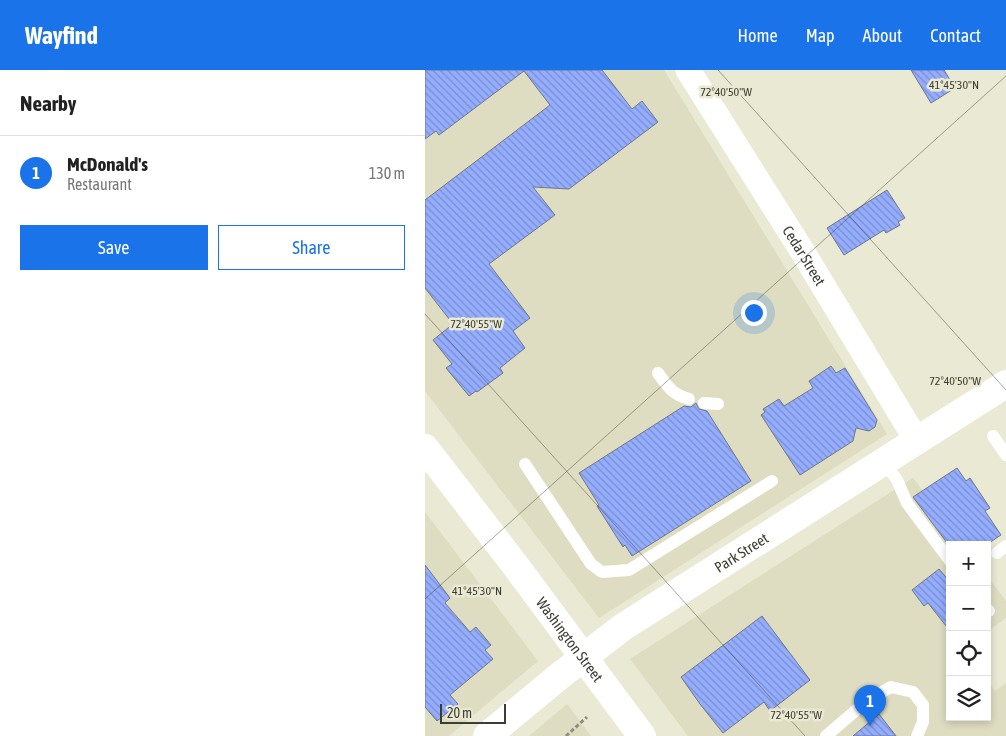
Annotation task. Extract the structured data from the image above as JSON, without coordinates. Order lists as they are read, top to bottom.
{
  "streets": {
    "main road": ["Park Street", "Washington Street"],
    "street": ["Cedar Street"]
  },
  "crossings": [
    ["Cedar Street", "Park Street"],
    ["Park Street", "Washington Street"]
  ],
  "scale_bar": "20 m",
  "page": {
    "header": "Wayfind",
    "nav": [
      "Home",
      "Map",
      "About",
      "Contact"
    ],
    "heading": "Nearby",
    "list": [
      {
        "mark": "1",
        "name": "McDonald's",
        "note": "Restaurant",
        "value": "130 m"
      }
    ],
    "buttons": ["Save", "Share"],
    "map_buttons": ["+", "−"],
    "pins": "1",
    "scale": "20 m"
  },
  "coordinates": ["41°45'30\"N", "72°40'50\"W", "72°40'55\"W"]
}
